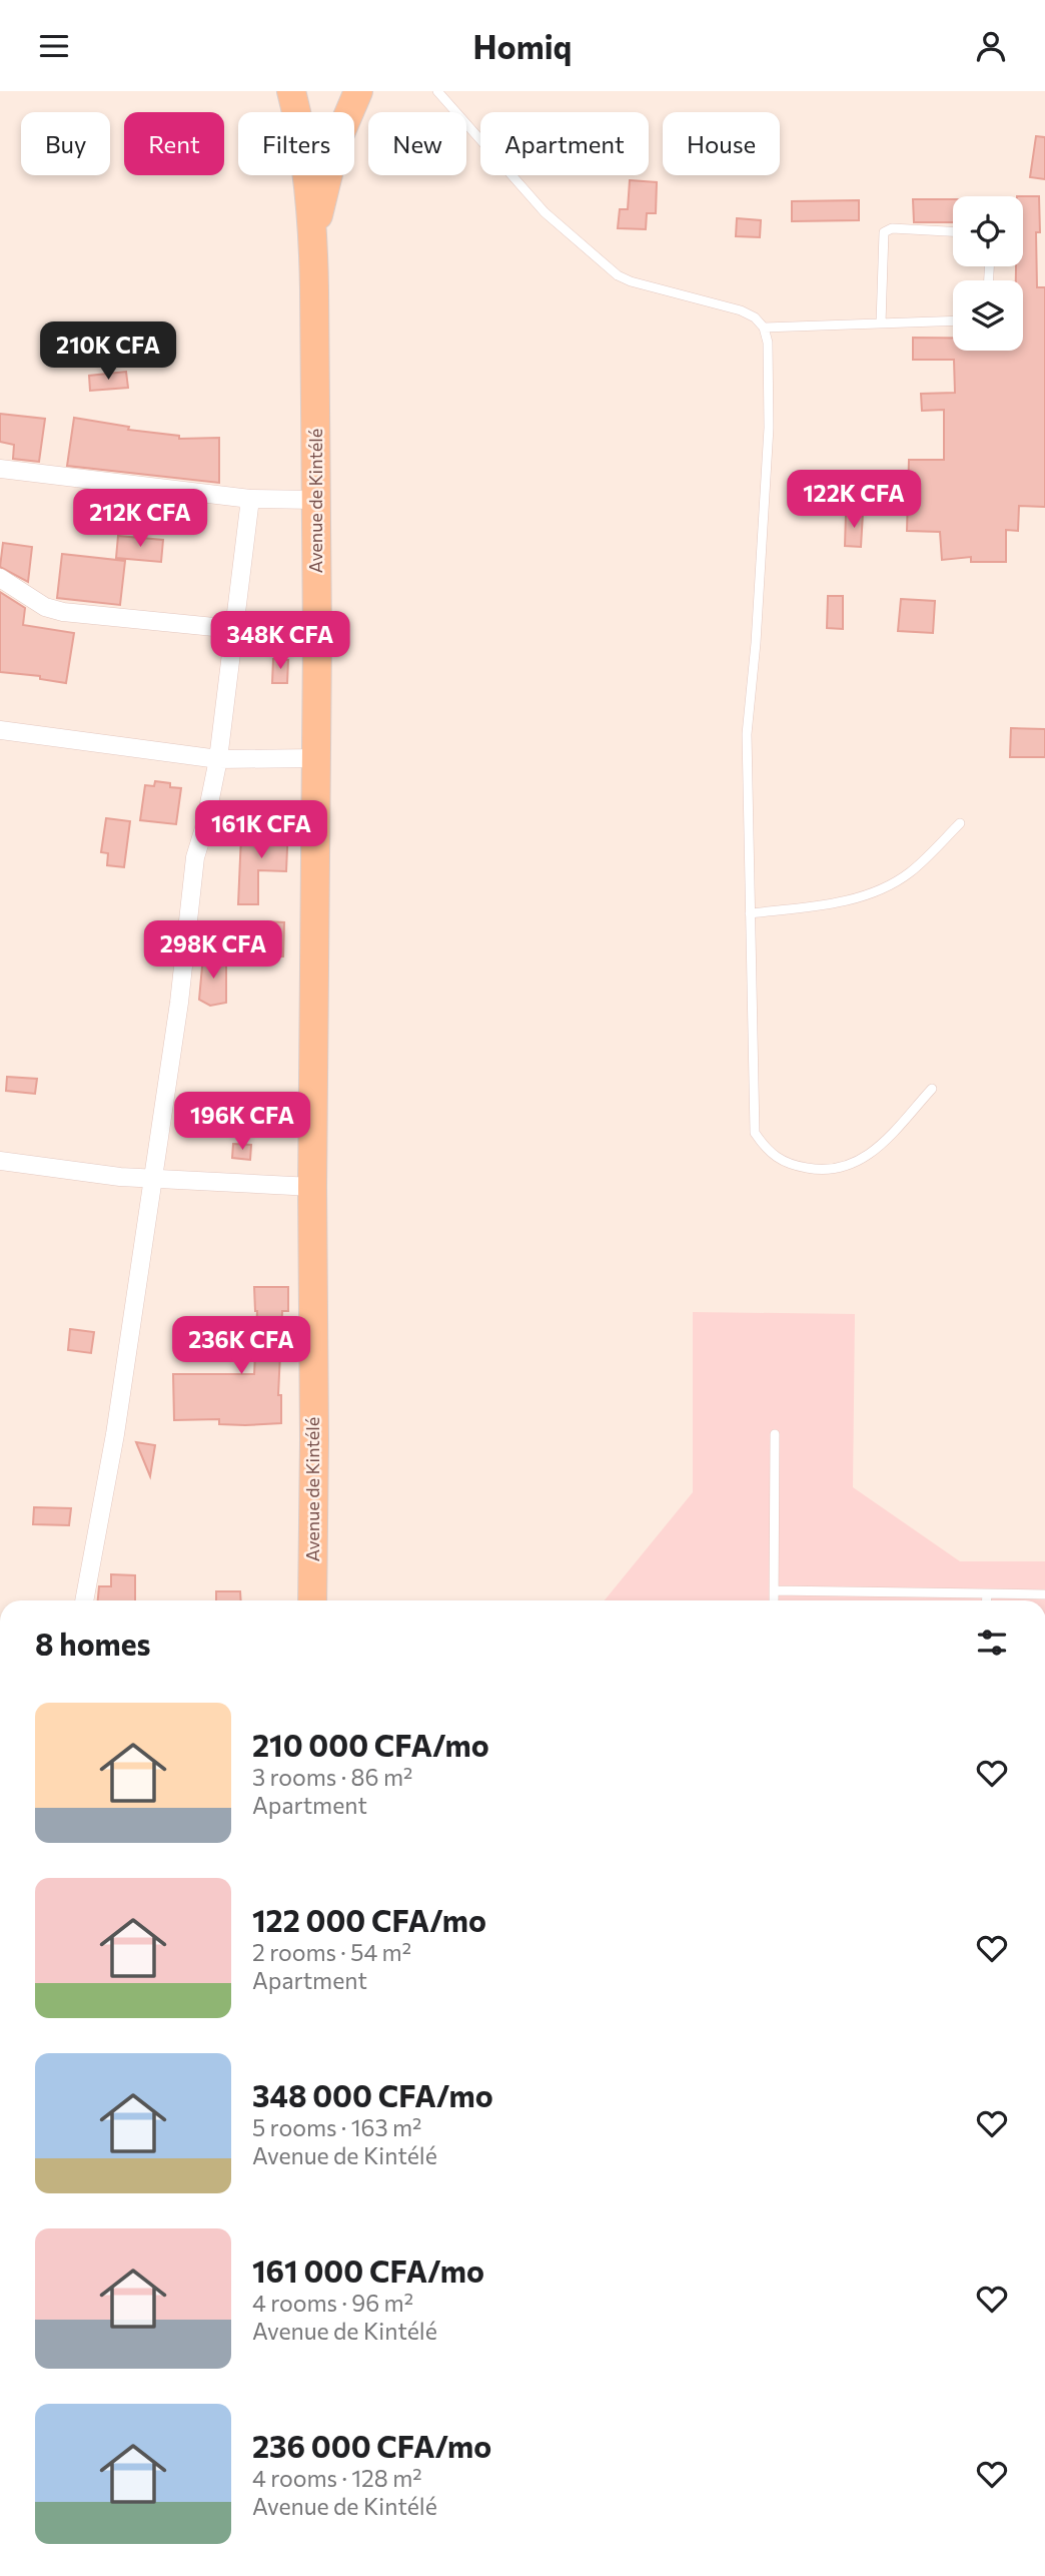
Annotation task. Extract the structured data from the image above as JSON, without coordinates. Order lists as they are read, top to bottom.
{
  "streets": {
    "main road": ["Avenue de Kintélé"]
  },
  "page": {
    "header": "Homiq",
    "chip": [
      "Buy",
      "Rent",
      "Filters",
      "New",
      "Apartment",
      "House"
    ],
    "price": [
      "210K CFA",
      "122K CFA",
      "212K CFA",
      "348K CFA",
      "161K CFA",
      "298K CFA",
      "196K CFA",
      "236K CFA"
    ],
    "heading": "8 homes",
    "list": [
      {
        "name": "210 000 CFA/mo",
        "note": "3 rooms · 86 m² · Apartment"
      },
      {
        "name": "122 000 CFA/mo",
        "note": "2 rooms · 54 m² · Apartment"
      },
      {
        "name": "348 000 CFA/mo",
        "note": "5 rooms · 163 m² · Avenue de Kintélé"
      },
      {
        "name": "161 000 CFA/mo",
        "note": "4 rooms · 96 m² · Avenue de Kintélé"
      },
      {
        "name": "236 000 CFA/mo",
        "note": "4 rooms · 128 m² · Avenue de Kintélé"
      }
    ]
  }
}
